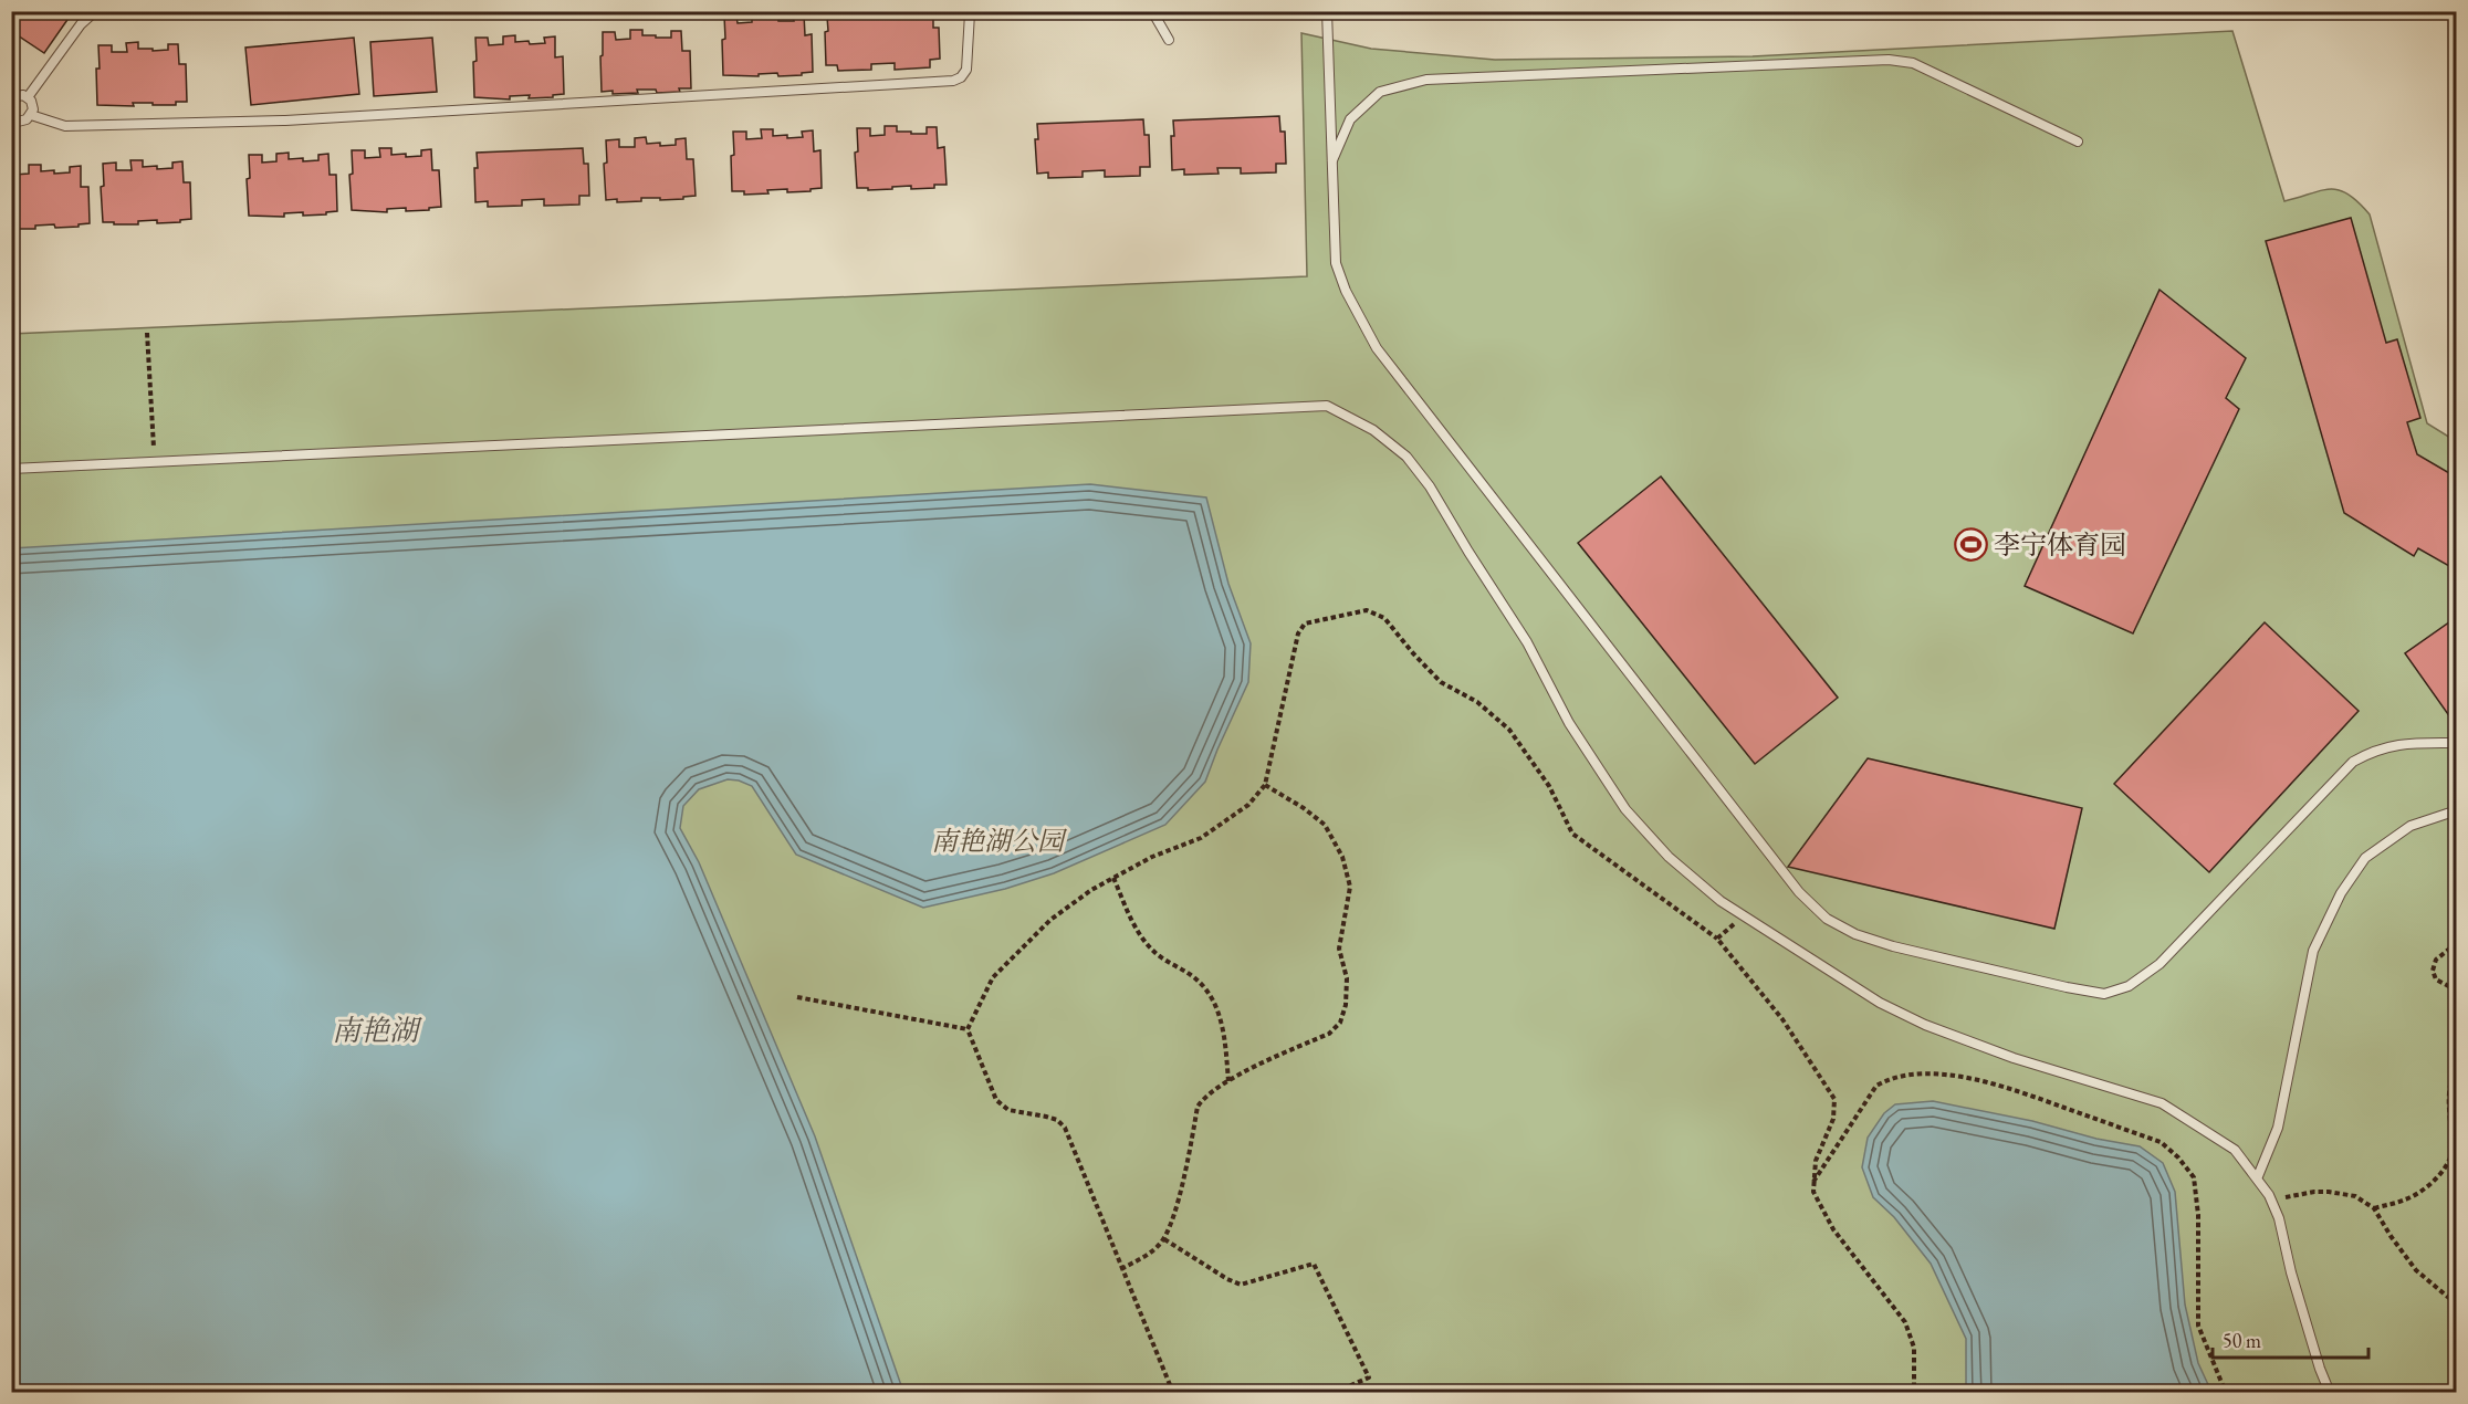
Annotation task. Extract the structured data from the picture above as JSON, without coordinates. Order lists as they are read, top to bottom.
{
  "water": ["南艳湖"],
  "parks": ["南艳湖公园"],
  "places": {
    "sports": ["李宁体育园"]
  },
  "scale_bar": "50 m"
}
